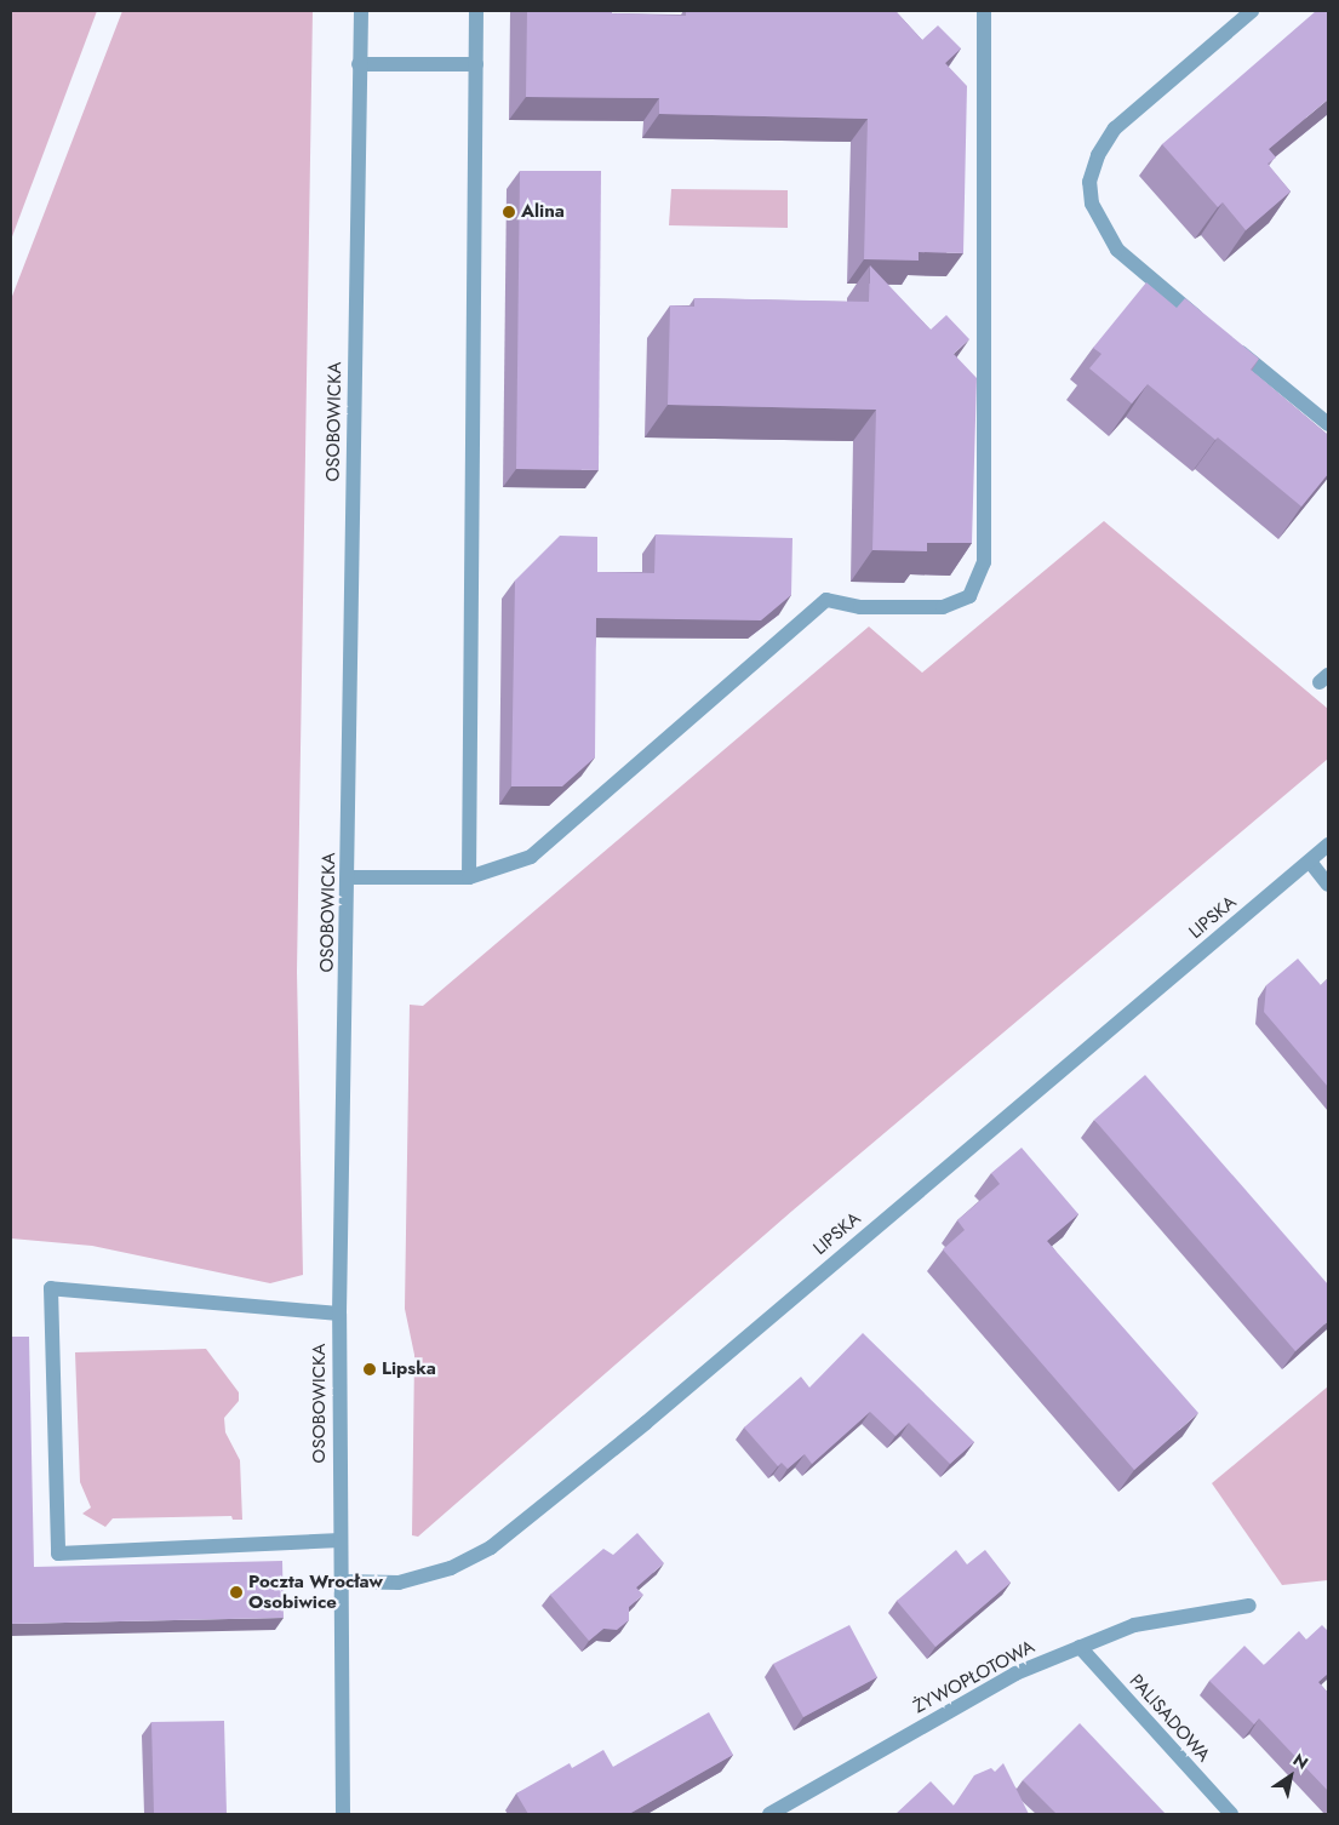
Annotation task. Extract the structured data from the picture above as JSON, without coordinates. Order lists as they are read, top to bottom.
{
  "streets": {
    "street": [
      "OSOBOWICKA",
      "LIPSKA",
      "ŻYWOPŁOTOWA",
      "PALISADOWA"
    ]
  },
  "crossings": [
    ["OSOBOWICKA", "LIPSKA"],
    ["ŻYWOPŁOTOWA", "PALISADOWA"]
  ],
  "places": ["Alina", "Lipska", "Poczta Wrocław Osobiwice"],
  "north": "top right"
}
